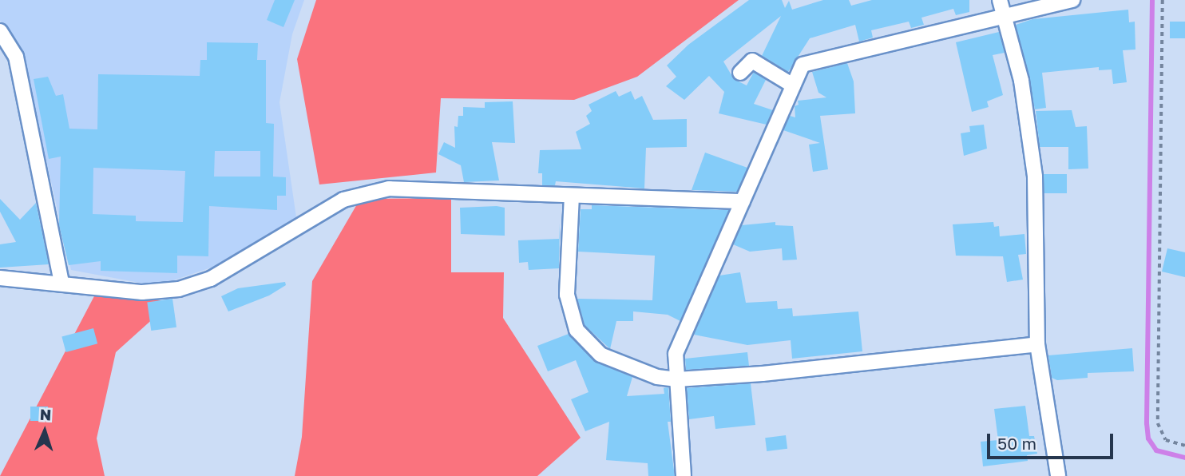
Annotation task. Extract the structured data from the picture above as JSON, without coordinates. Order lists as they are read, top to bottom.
{
  "scale_bar": "50 m",
  "north": "top"
}
